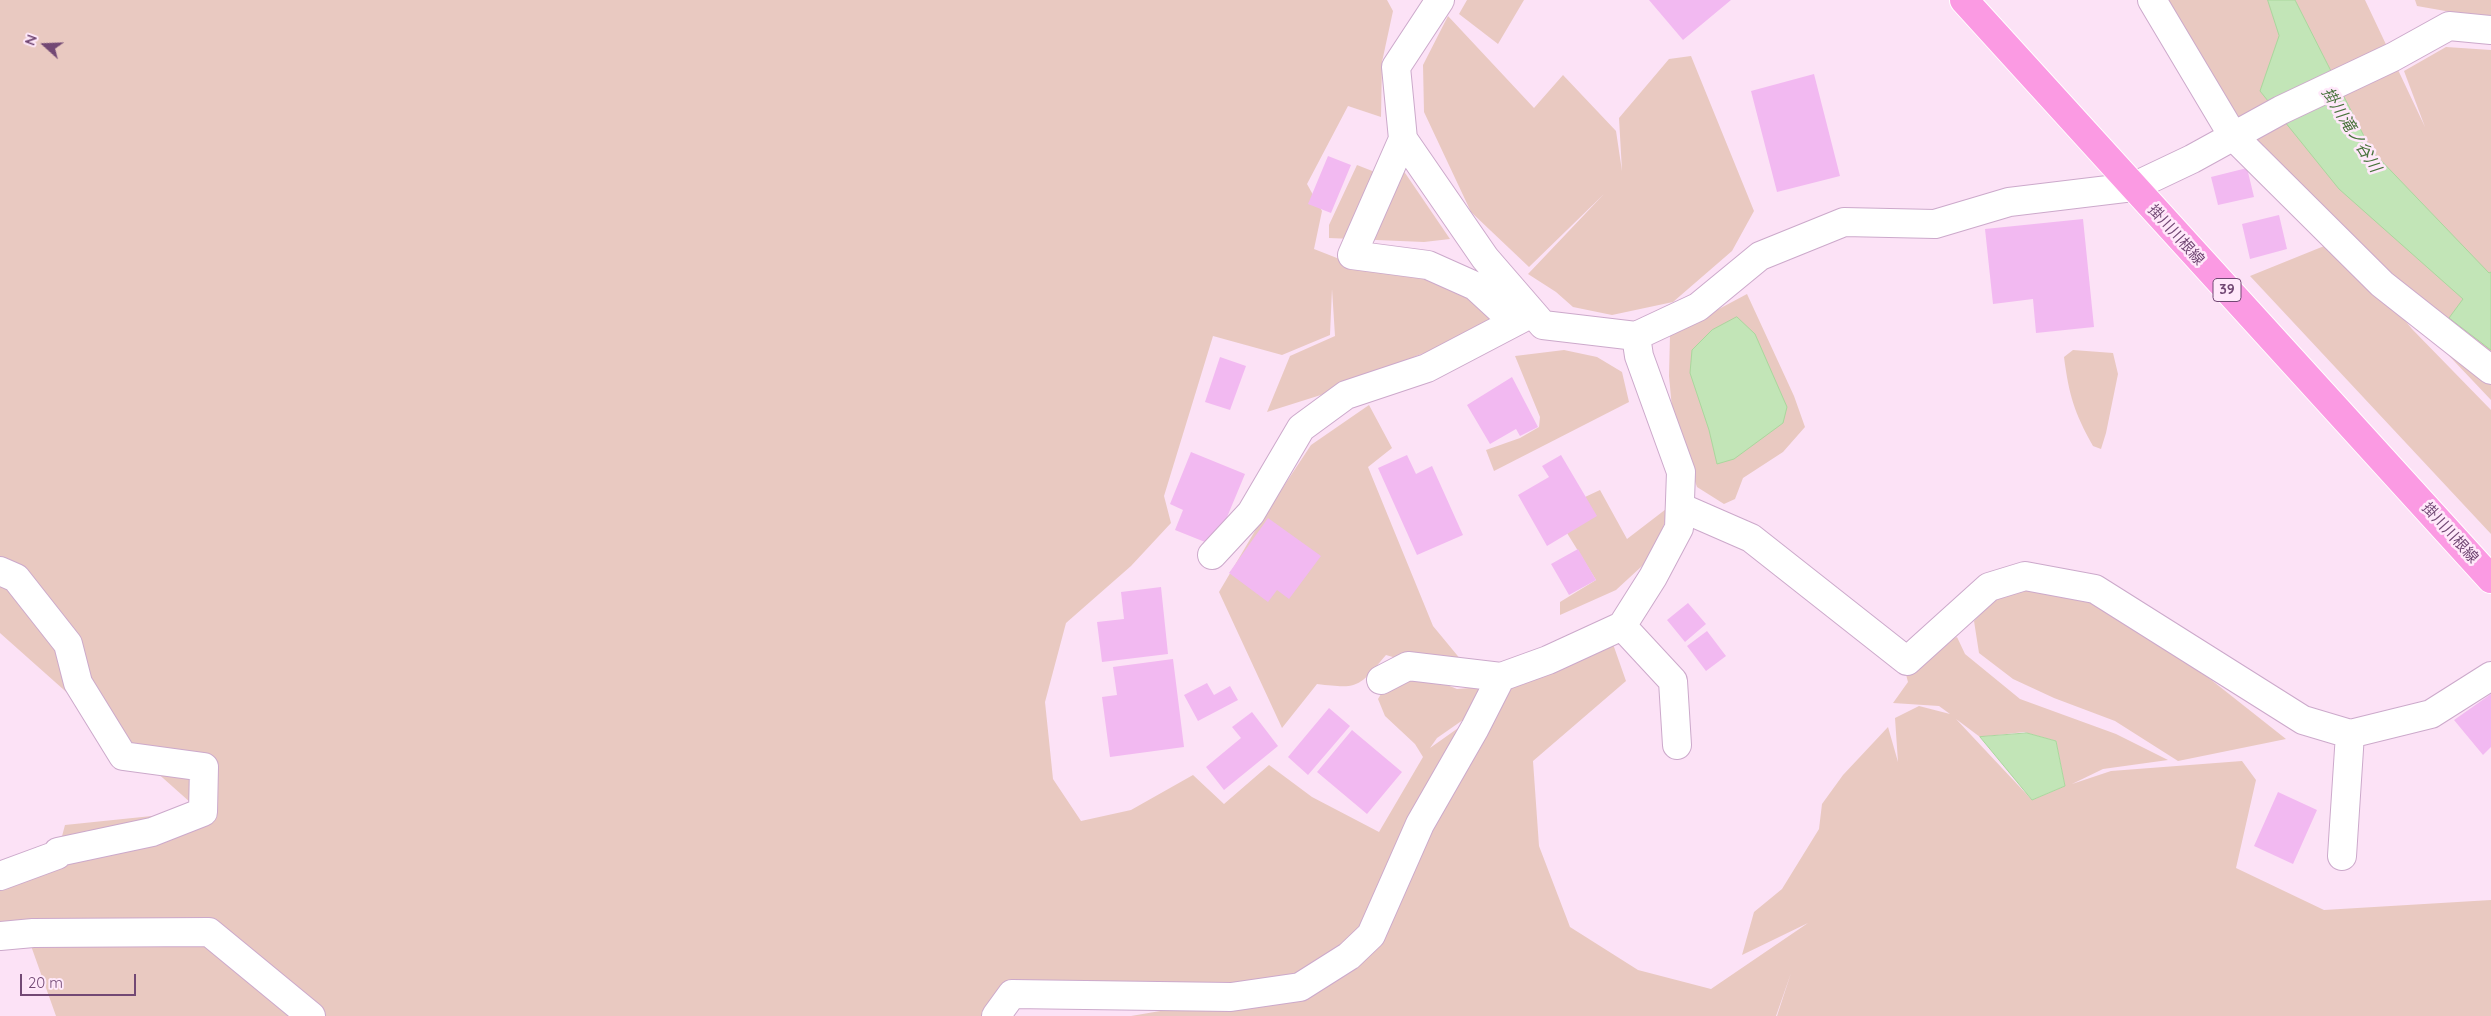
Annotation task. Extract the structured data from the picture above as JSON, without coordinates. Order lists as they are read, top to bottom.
{
  "streets": {
    "main road": ["掛川川根線", "39"]
  },
  "water": ["掛川滝ノ谷川"],
  "scale_bar": "20 m",
  "north": "left"
}
